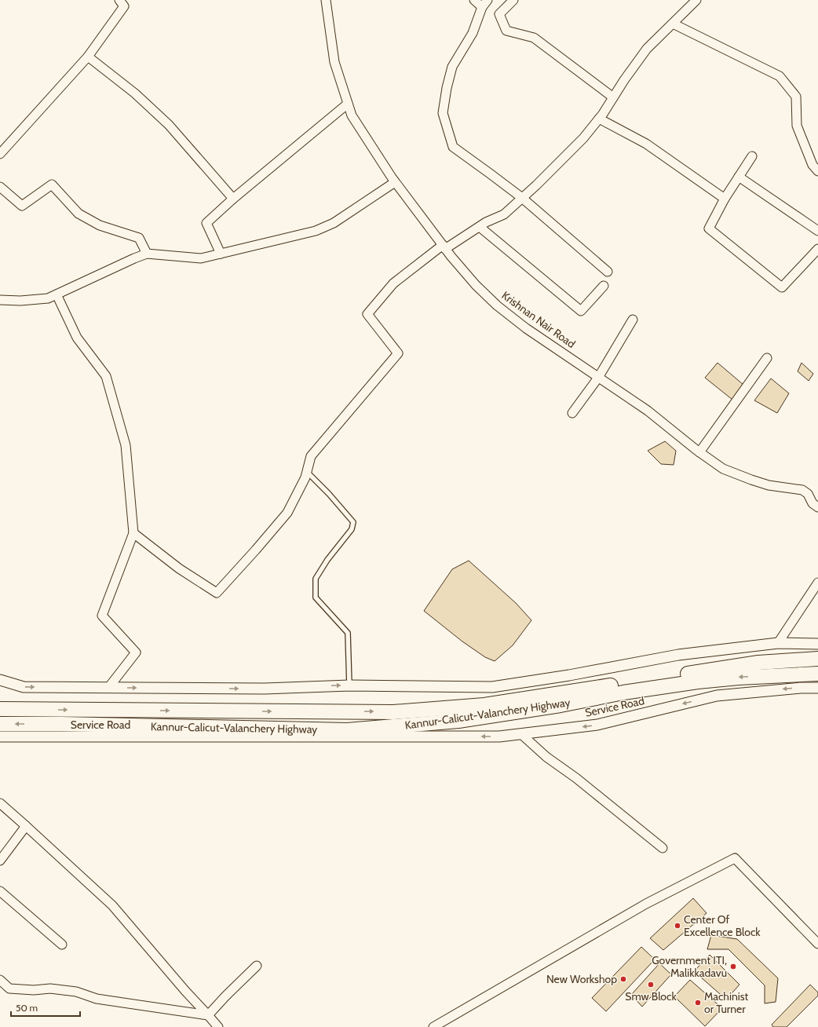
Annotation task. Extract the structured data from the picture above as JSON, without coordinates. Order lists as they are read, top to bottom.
{
  "streets": {
    "highway": ["Kannur-Calicut-Valanchery Highway"],
    "street": ["Krishnan Nair Road", "Service Road"]
  },
  "places": [
    "Center Of Excellence Block",
    "Government ITI, Malikkadavu",
    "New Workshop",
    "Smw Block",
    "Machinist or Turner"
  ],
  "scale_bar": "50 m"
}
